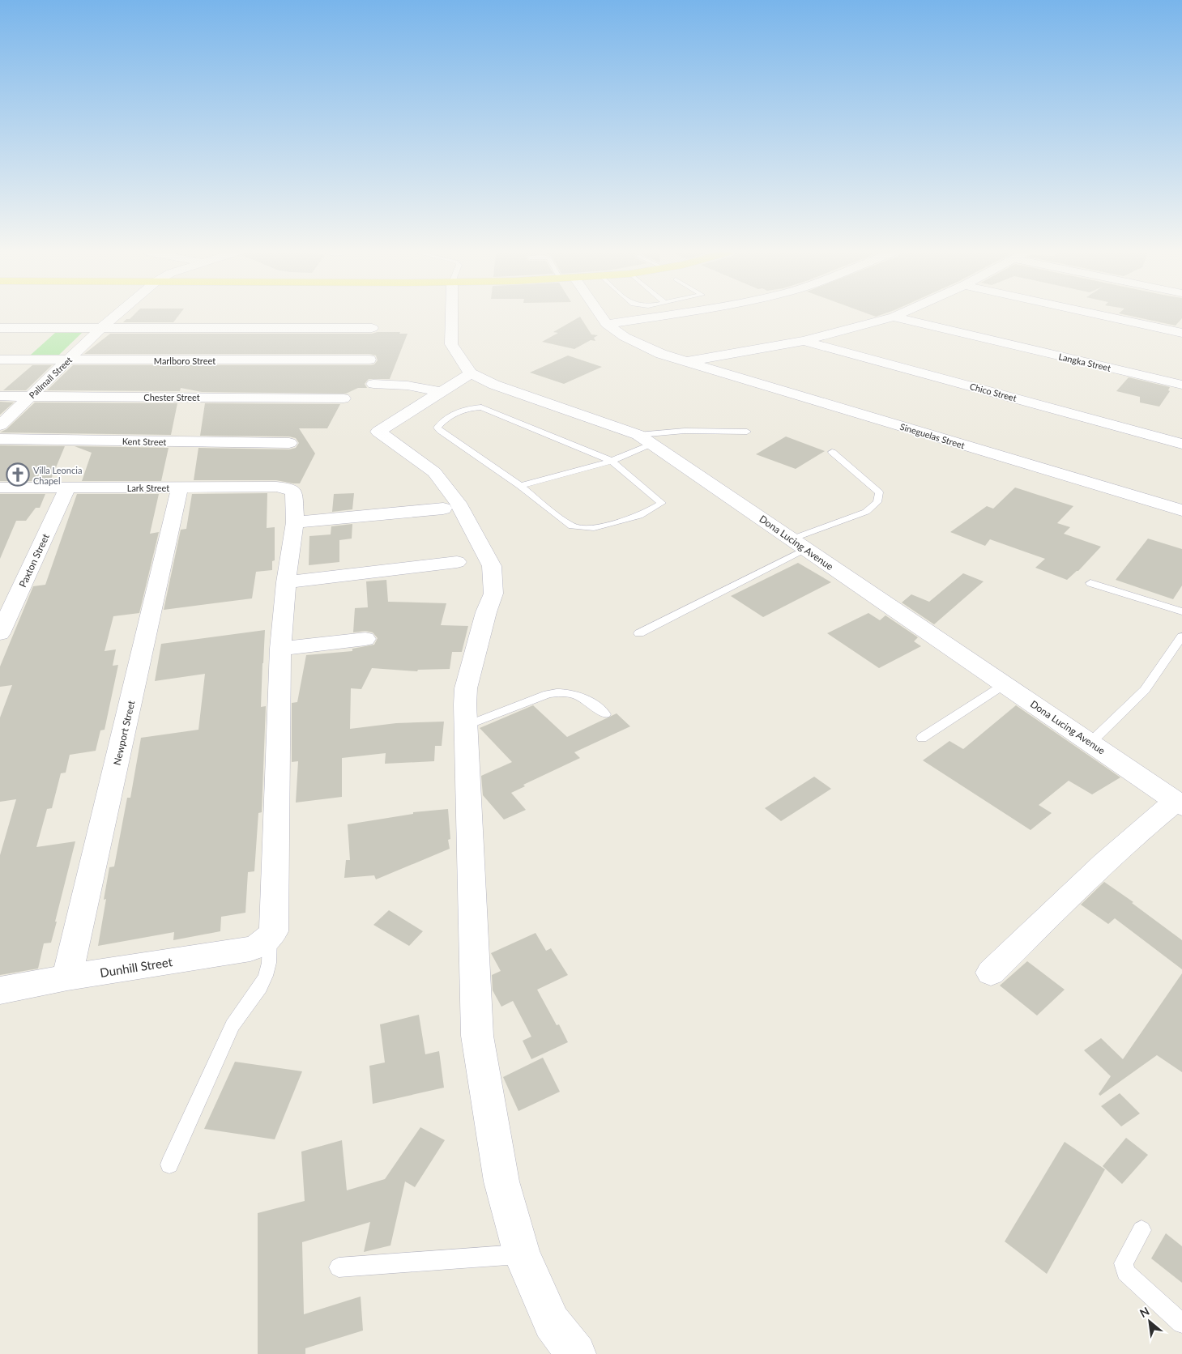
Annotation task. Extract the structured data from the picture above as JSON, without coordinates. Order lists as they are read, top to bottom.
{
  "streets": {
    "street": [
      "Marlboro Street",
      "Langka Street",
      "Pallmall Street",
      "Chico Street",
      "Chester Street",
      "Sineguelas Street",
      "Kent Street",
      "Lark Street",
      "Dona Lucing Avenue",
      "Paxton Street",
      "Newport Street",
      "Dunhill Street"
    ]
  },
  "crossings": [
    ["Marlboro Street", "Pallmall Street"],
    ["Pallmall Street", "Chester Street"],
    ["Lark Street", "Paxton Street"],
    ["Lark Street", "Newport Street"],
    ["Newport Street", "Dunhill Street"]
  ],
  "places": {
    "church": ["Villa Leoncia Chapel"]
  },
  "north": "top left"
}
